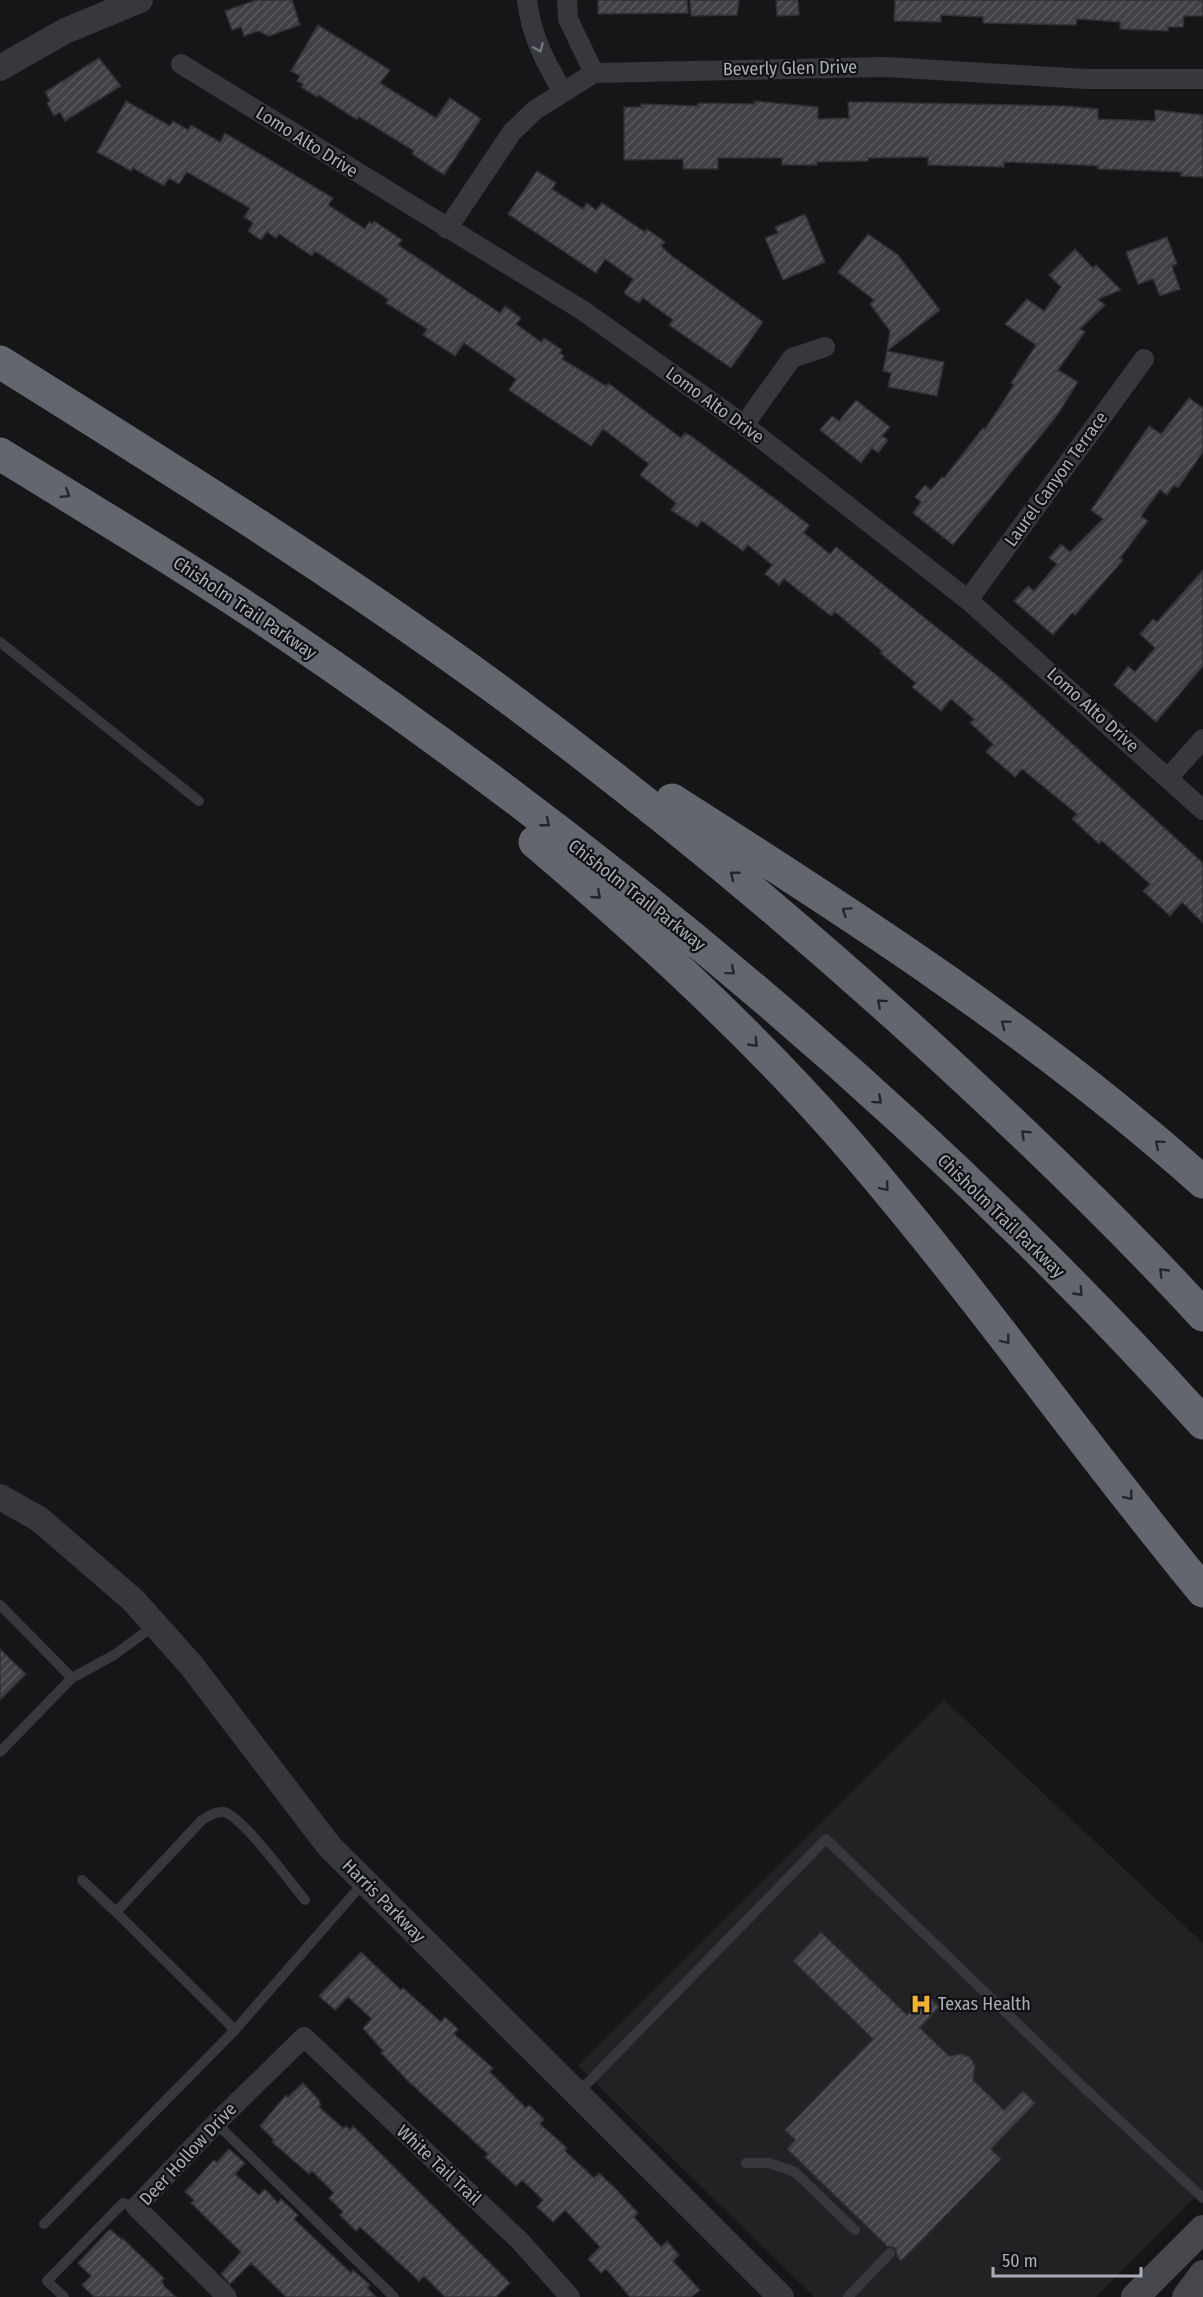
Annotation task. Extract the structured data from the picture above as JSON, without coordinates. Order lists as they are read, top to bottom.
{
  "streets": {
    "highway": ["Chisholm Trail Parkway"],
    "street": [
      "Beverly Glen Drive",
      "Lomo Alto Drive",
      "Laurel Canyon Terrace",
      "Harris Parkway",
      "Deer Hollow Drive",
      "White Tail Trail"
    ]
  },
  "crossings": [
    ["Lomo Alto Drive", "Laurel Canyon Terrace"],
    ["Deer Hollow Drive", "White Tail Trail"]
  ],
  "places": {
    "hospital": ["Texas Health"]
  },
  "scale_bar": "50 m"
}
